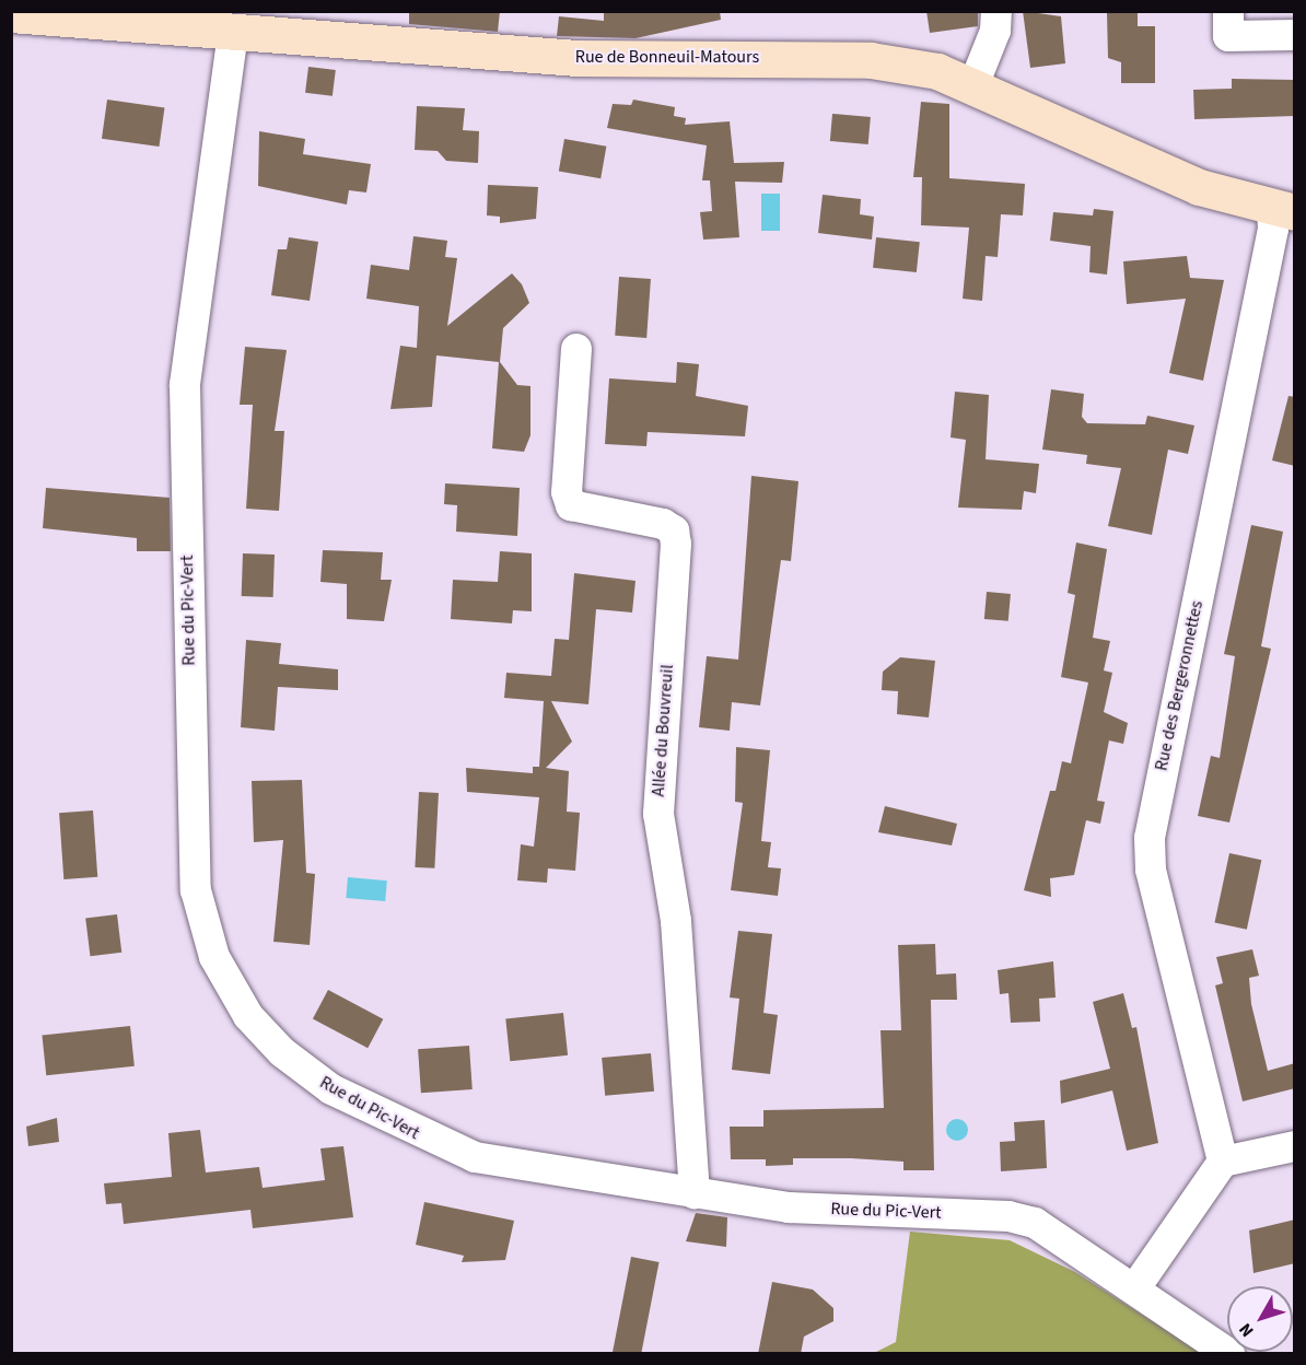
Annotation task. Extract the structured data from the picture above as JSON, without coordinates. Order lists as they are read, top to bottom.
{
  "streets": {
    "main road": ["Rue de Bonneuil-Matours"],
    "street": ["Rue du Pic-Vert", "Rue des Bergeronnettes", "Allée du Bouvreuil"]
  },
  "crossings": [
    ["Rue de Bonneuil-Matours", "Rue du Pic-Vert"],
    ["Rue de Bonneuil-Matours", "Rue des Bergeronnettes"],
    ["Rue du Pic-Vert", "Allée du Bouvreuil"]
  ],
  "north": "bottom left"
}
